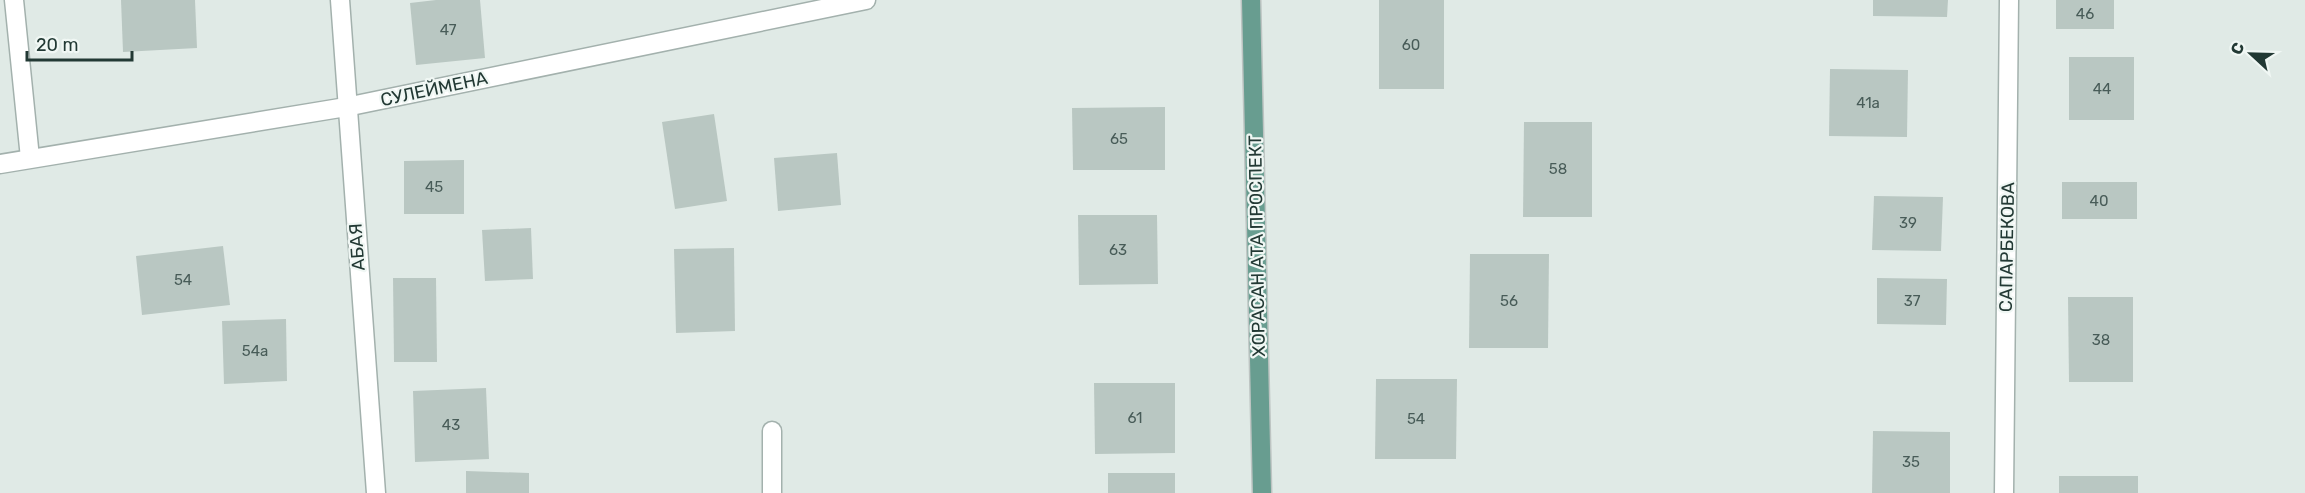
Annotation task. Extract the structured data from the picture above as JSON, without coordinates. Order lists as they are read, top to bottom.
{
  "streets": {
    "main road": ["ХОРАСАН АТА ПРОСПЕКТ"],
    "street": ["СУЛЕЙМЕНА", "АБАЯ", "САПАРБЕКОВА"]
  },
  "crossings": [
    ["СУЛЕЙМЕНА", "АБАЯ"]
  ],
  "house_numbers": [
    "46",
    "47",
    "60",
    "44",
    "41а",
    "65",
    "58",
    "45",
    "40",
    "39",
    "63",
    "54",
    "56",
    "37",
    "38",
    "54а",
    "61",
    "54",
    "43",
    "35"
  ],
  "scale_bar": "20 m",
  "north": "left"
}
